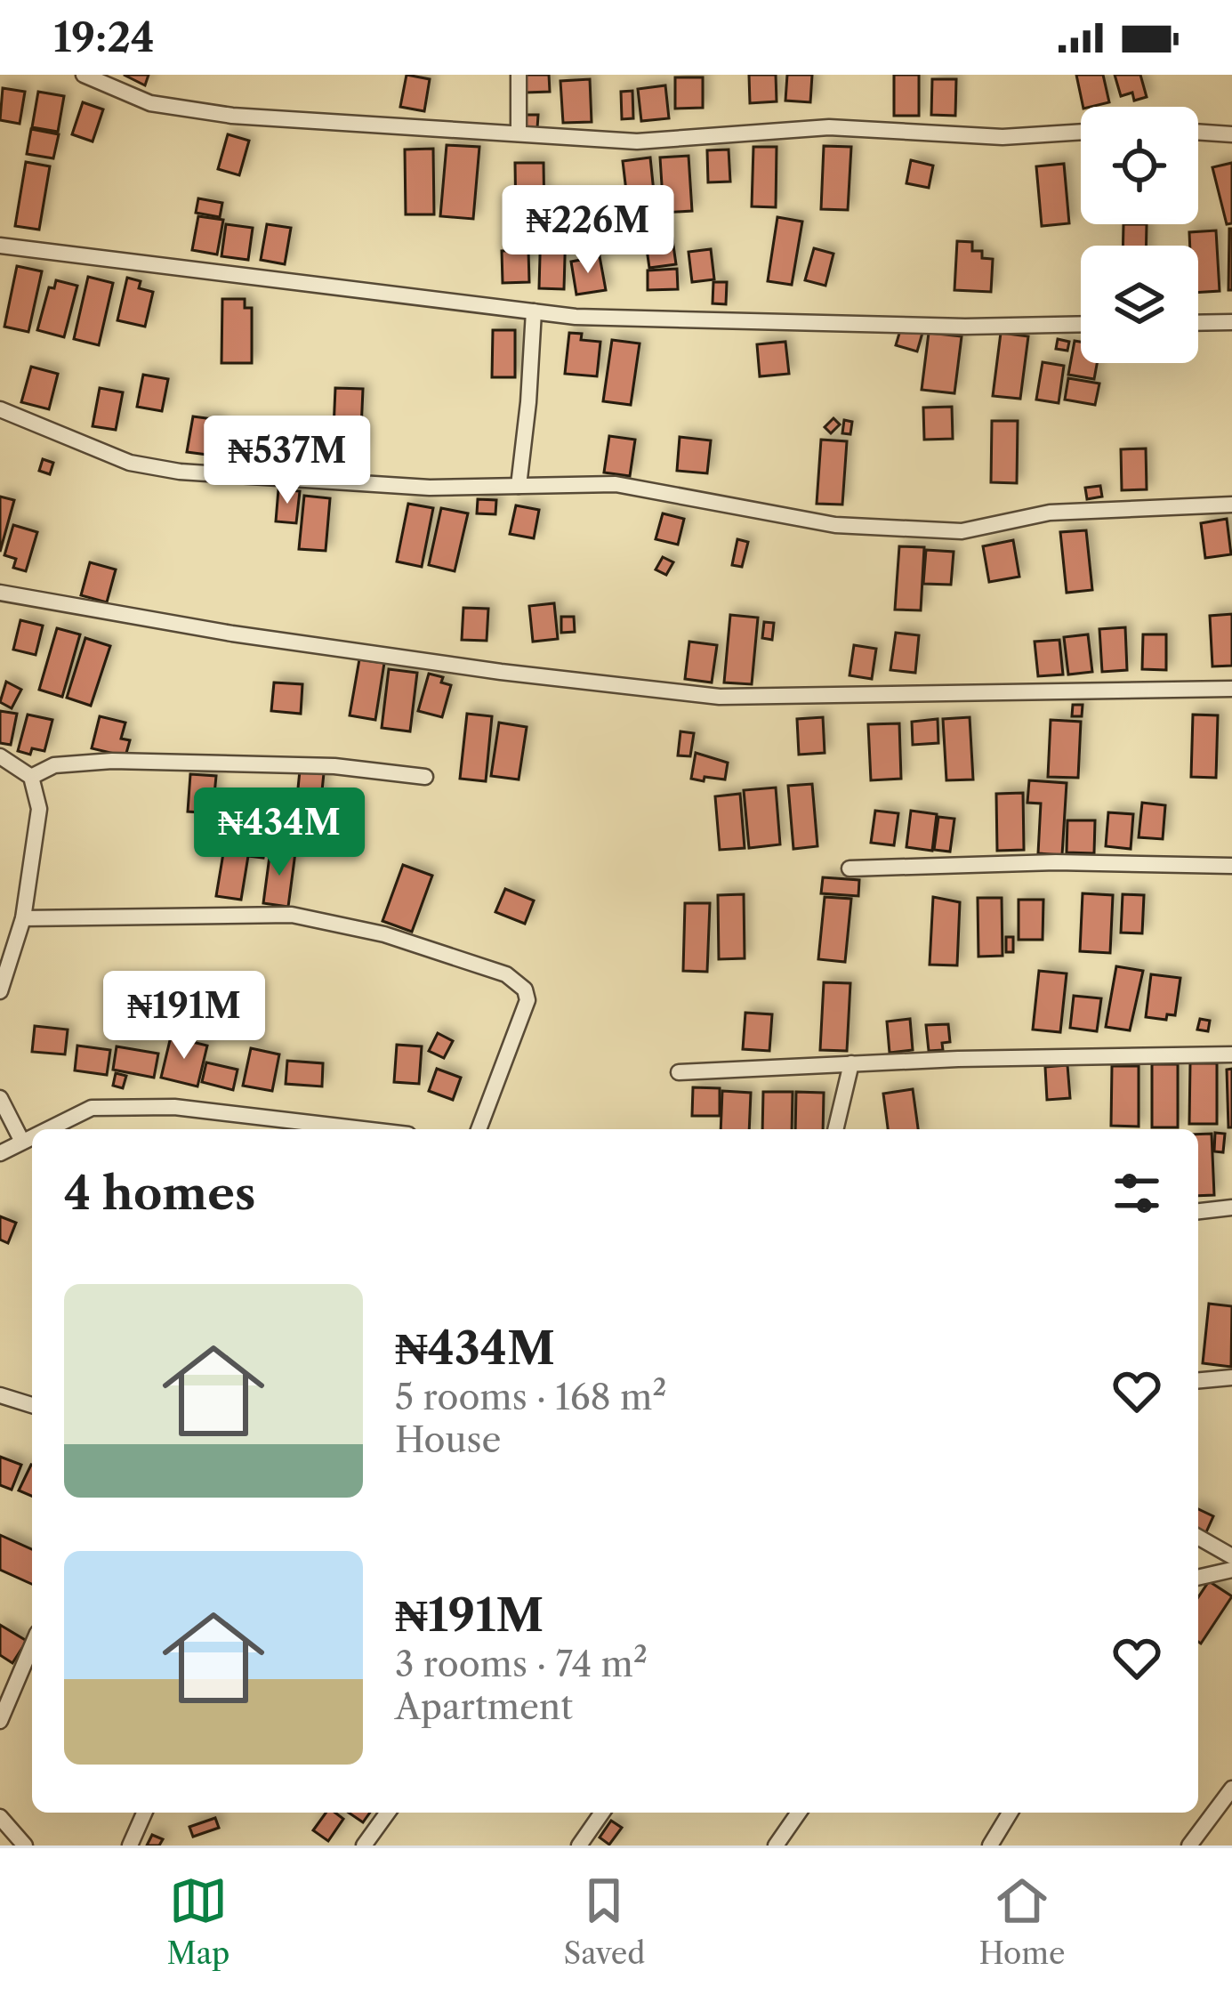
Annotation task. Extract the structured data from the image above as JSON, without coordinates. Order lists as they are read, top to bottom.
{
  "page": {
    "status": "19:24",
    "price": [
      "₦226M",
      "₦537M",
      "₦434M",
      "₦191M"
    ],
    "heading": "4 homes",
    "list": [
      {
        "name": "₦434M",
        "note": "5 rooms · 168 m² · House"
      },
      {
        "name": "₦191M",
        "note": "3 rooms · 74 m² · Apartment"
      }
    ],
    "tabs": ["Map", "Saved", "Home"]
  }
}
